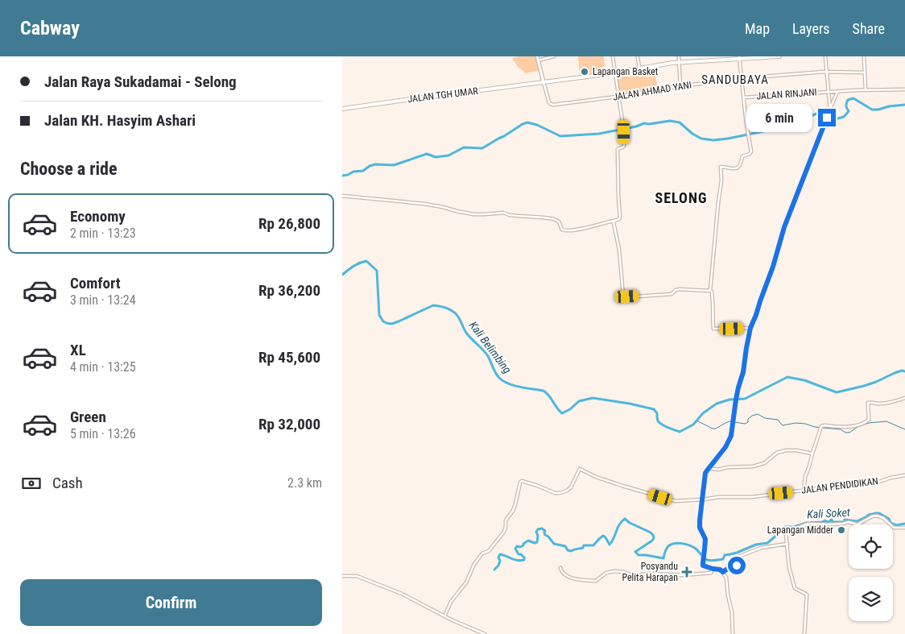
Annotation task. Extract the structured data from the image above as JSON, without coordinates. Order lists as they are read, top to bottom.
{
  "streets": {
    "main road": ["JALAN TGH UMAR"],
    "street": ["JALAN AHMAD YANI", "JALAN RINJANI", "JALAN PENDIDIKAN"]
  },
  "crossings": [
    ["JALAN AHMAD YANI", "JALAN TGH UMAR"]
  ],
  "districts": ["SANDUBAYA", "SELONG"],
  "water": ["Kali Belimbing", "Kali Soket"],
  "places": {
    "other": ["Lapangan Basket", "Lapangan Midder"],
    "health": ["Posyandu Pelita Harapan"]
  },
  "page": {
    "header": "Cabway",
    "nav": ["Map", "Layers", "Share"],
    "banner": ["Jalan Raya Sukadamai - Selong", "Jalan KH. Hasyim Ashari"],
    "bubble": "6 min",
    "heading": "Choose a ride",
    "list": [
      {
        "name": "Economy",
        "note": "2 min · 13:23",
        "value": "Rp 26,800"
      },
      {
        "name": "Comfort",
        "note": "3 min · 13:24",
        "value": "Rp 36,200"
      },
      {
        "name": "XL",
        "note": "4 min · 13:25",
        "value": "Rp 45,600"
      },
      {
        "name": "Green",
        "note": "5 min · 13:26",
        "value": "Rp 32,000"
      }
    ],
    "pay": ["Cash", "2.3 km"],
    "buttons": "Confirm"
  }
}
